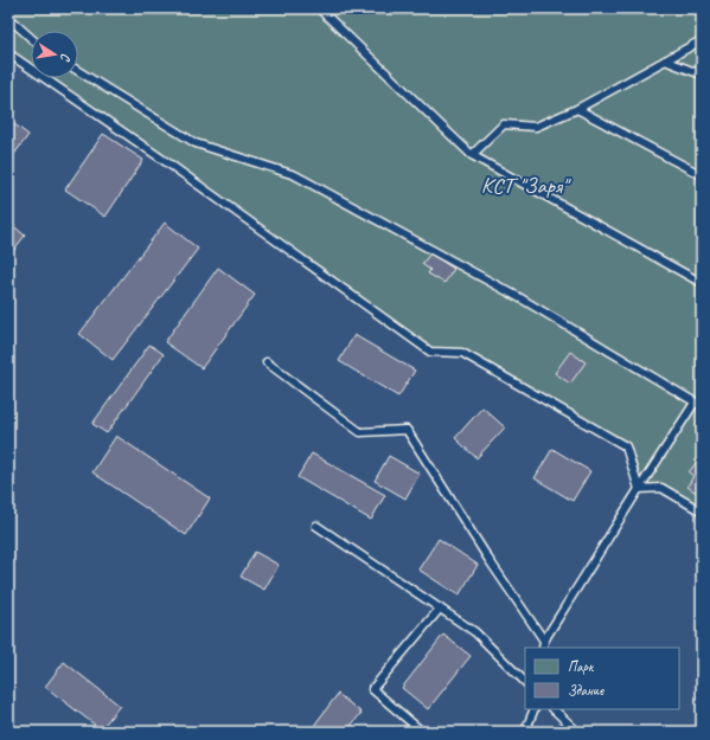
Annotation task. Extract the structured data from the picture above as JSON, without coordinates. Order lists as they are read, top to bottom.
{
  "parks": ["КСТ \"Заря\""],
  "legend": ["Парк", "Здание"],
  "north": "right"
}
